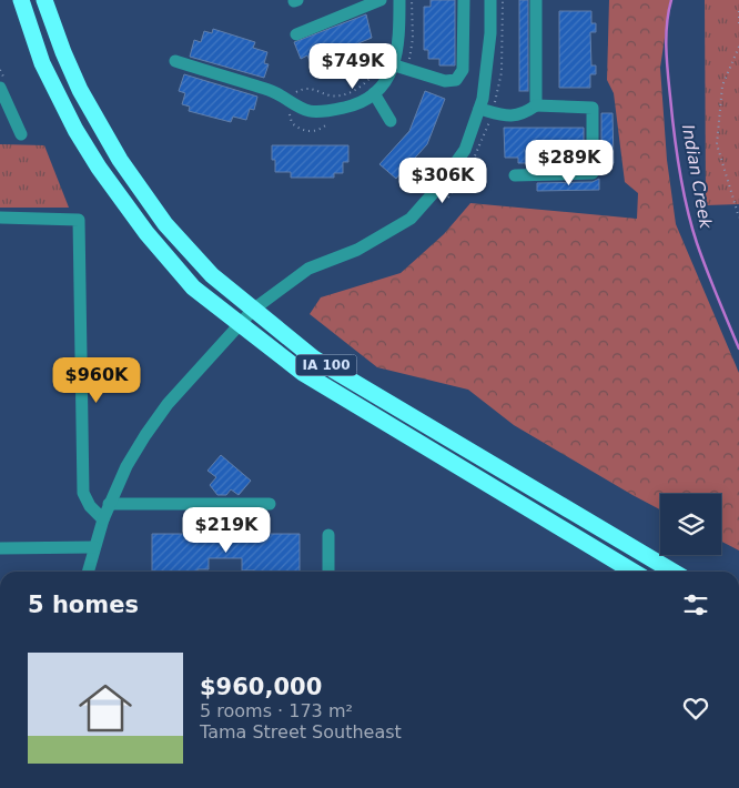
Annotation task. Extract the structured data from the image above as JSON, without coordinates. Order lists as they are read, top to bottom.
{
  "streets": {
    "highway": ["IA 100"]
  },
  "water": ["Indian Creek"],
  "page": {
    "price": [
      "$749K",
      "$289K",
      "$306K",
      "$960K",
      "$219K"
    ],
    "heading": "5 homes",
    "list": [
      {
        "name": "$960,000",
        "note": "5 rooms · 173 m² · Tama Street Southeast"
      }
    ]
  }
}
